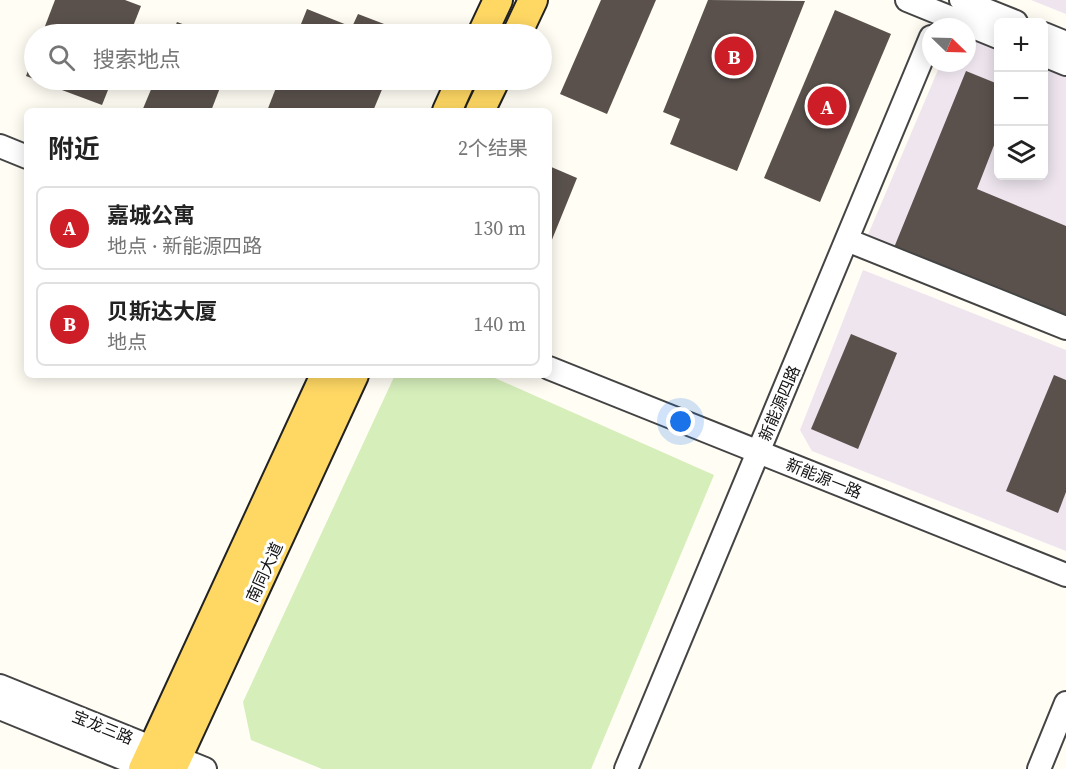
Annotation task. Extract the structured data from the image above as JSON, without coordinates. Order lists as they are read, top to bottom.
{
  "streets": {
    "main road": ["南同大道"],
    "street": ["新能源四路", "新能源一路", "宝龙三路"]
  },
  "crossings": [
    ["新能源四路", "新能源一路"],
    ["南同大道", "宝龙三路"]
  ],
  "north": "bottom right",
  "page": {
    "map_buttons": ["+", "−"],
    "search": "搜索地点",
    "pins": ["B", "A"],
    "heading": ["附近", "2个结果"],
    "list": [
      {
        "mark": "A",
        "name": "嘉城公寓",
        "note": "地点 · 新能源四路",
        "value": "130 m"
      },
      {
        "mark": "B",
        "name": "贝斯达大厦",
        "note": "地点",
        "value": "140 m"
      }
    ]
  }
}
